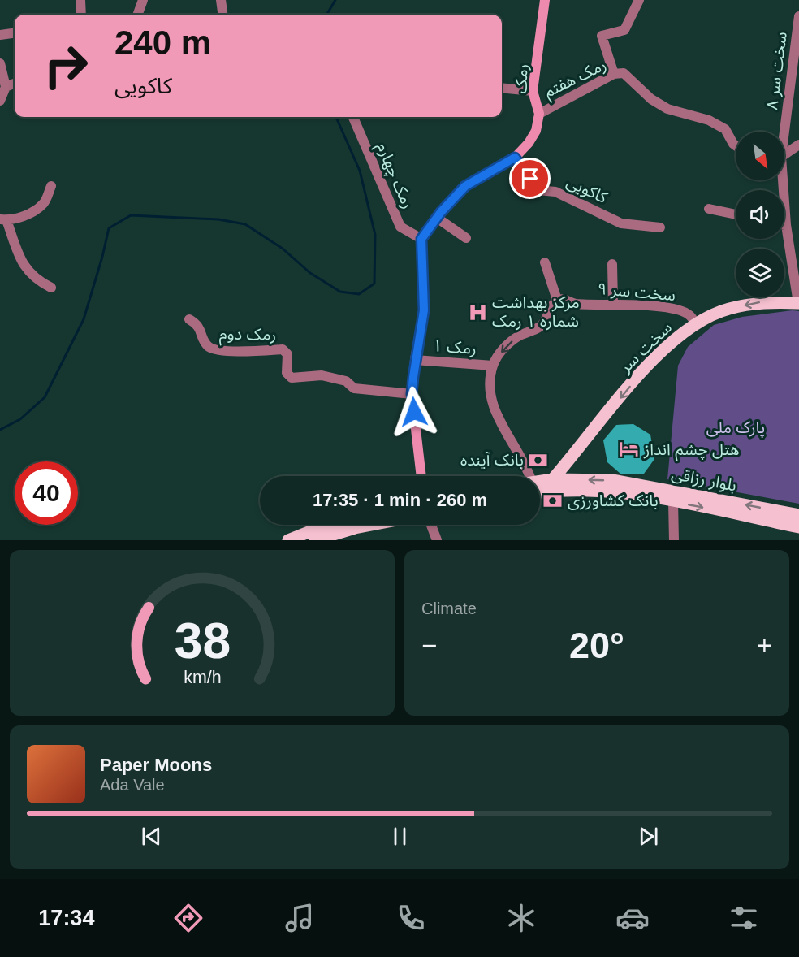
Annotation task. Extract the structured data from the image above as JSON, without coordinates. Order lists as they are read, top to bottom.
{
  "streets": {
    "main road": ["سخت سر", "بلوار رزاقی"],
    "street": [
      "سخت سر ۸",
      "رمک هفتم",
      "رمک",
      "رمک چهارم",
      "کاکویی",
      "سخت سر ۹",
      "رمک دوم",
      "رمک ۱"
    ]
  },
  "crossings": [
    ["سخت سر ۸", "سخت سر"],
    ["رمک هفتم", "رمک"],
    ["رمک", "رمک چهارم"],
    ["رمک", "کاکویی"],
    ["سخت سر ۹", "سخت سر"],
    ["سخت سر", "بلوار رزاقی"]
  ],
  "one_way": ["سخت سر"],
  "parks": ["پارک ملی"],
  "places": {
    "hospital": ["مرکز بهداشت شماره ۱ رمک"],
    "hotel": ["هتل چشم انداز"],
    "bank": ["بانک آینده", "بانک کشاورزی"]
  },
  "north": "bottom right",
  "page": {
    "turn": ["240 m", "کاکویی"],
    "limit": "40",
    "trip": "17:35 · 1 min · 260 m",
    "tile": "Climate",
    "heat": ["−", "20°", "+"],
    "song": ["Paper Moons", "Ada Vale"],
    "tabs": "17:34",
    "gauge": ["38", "km/h"]
  }
}
